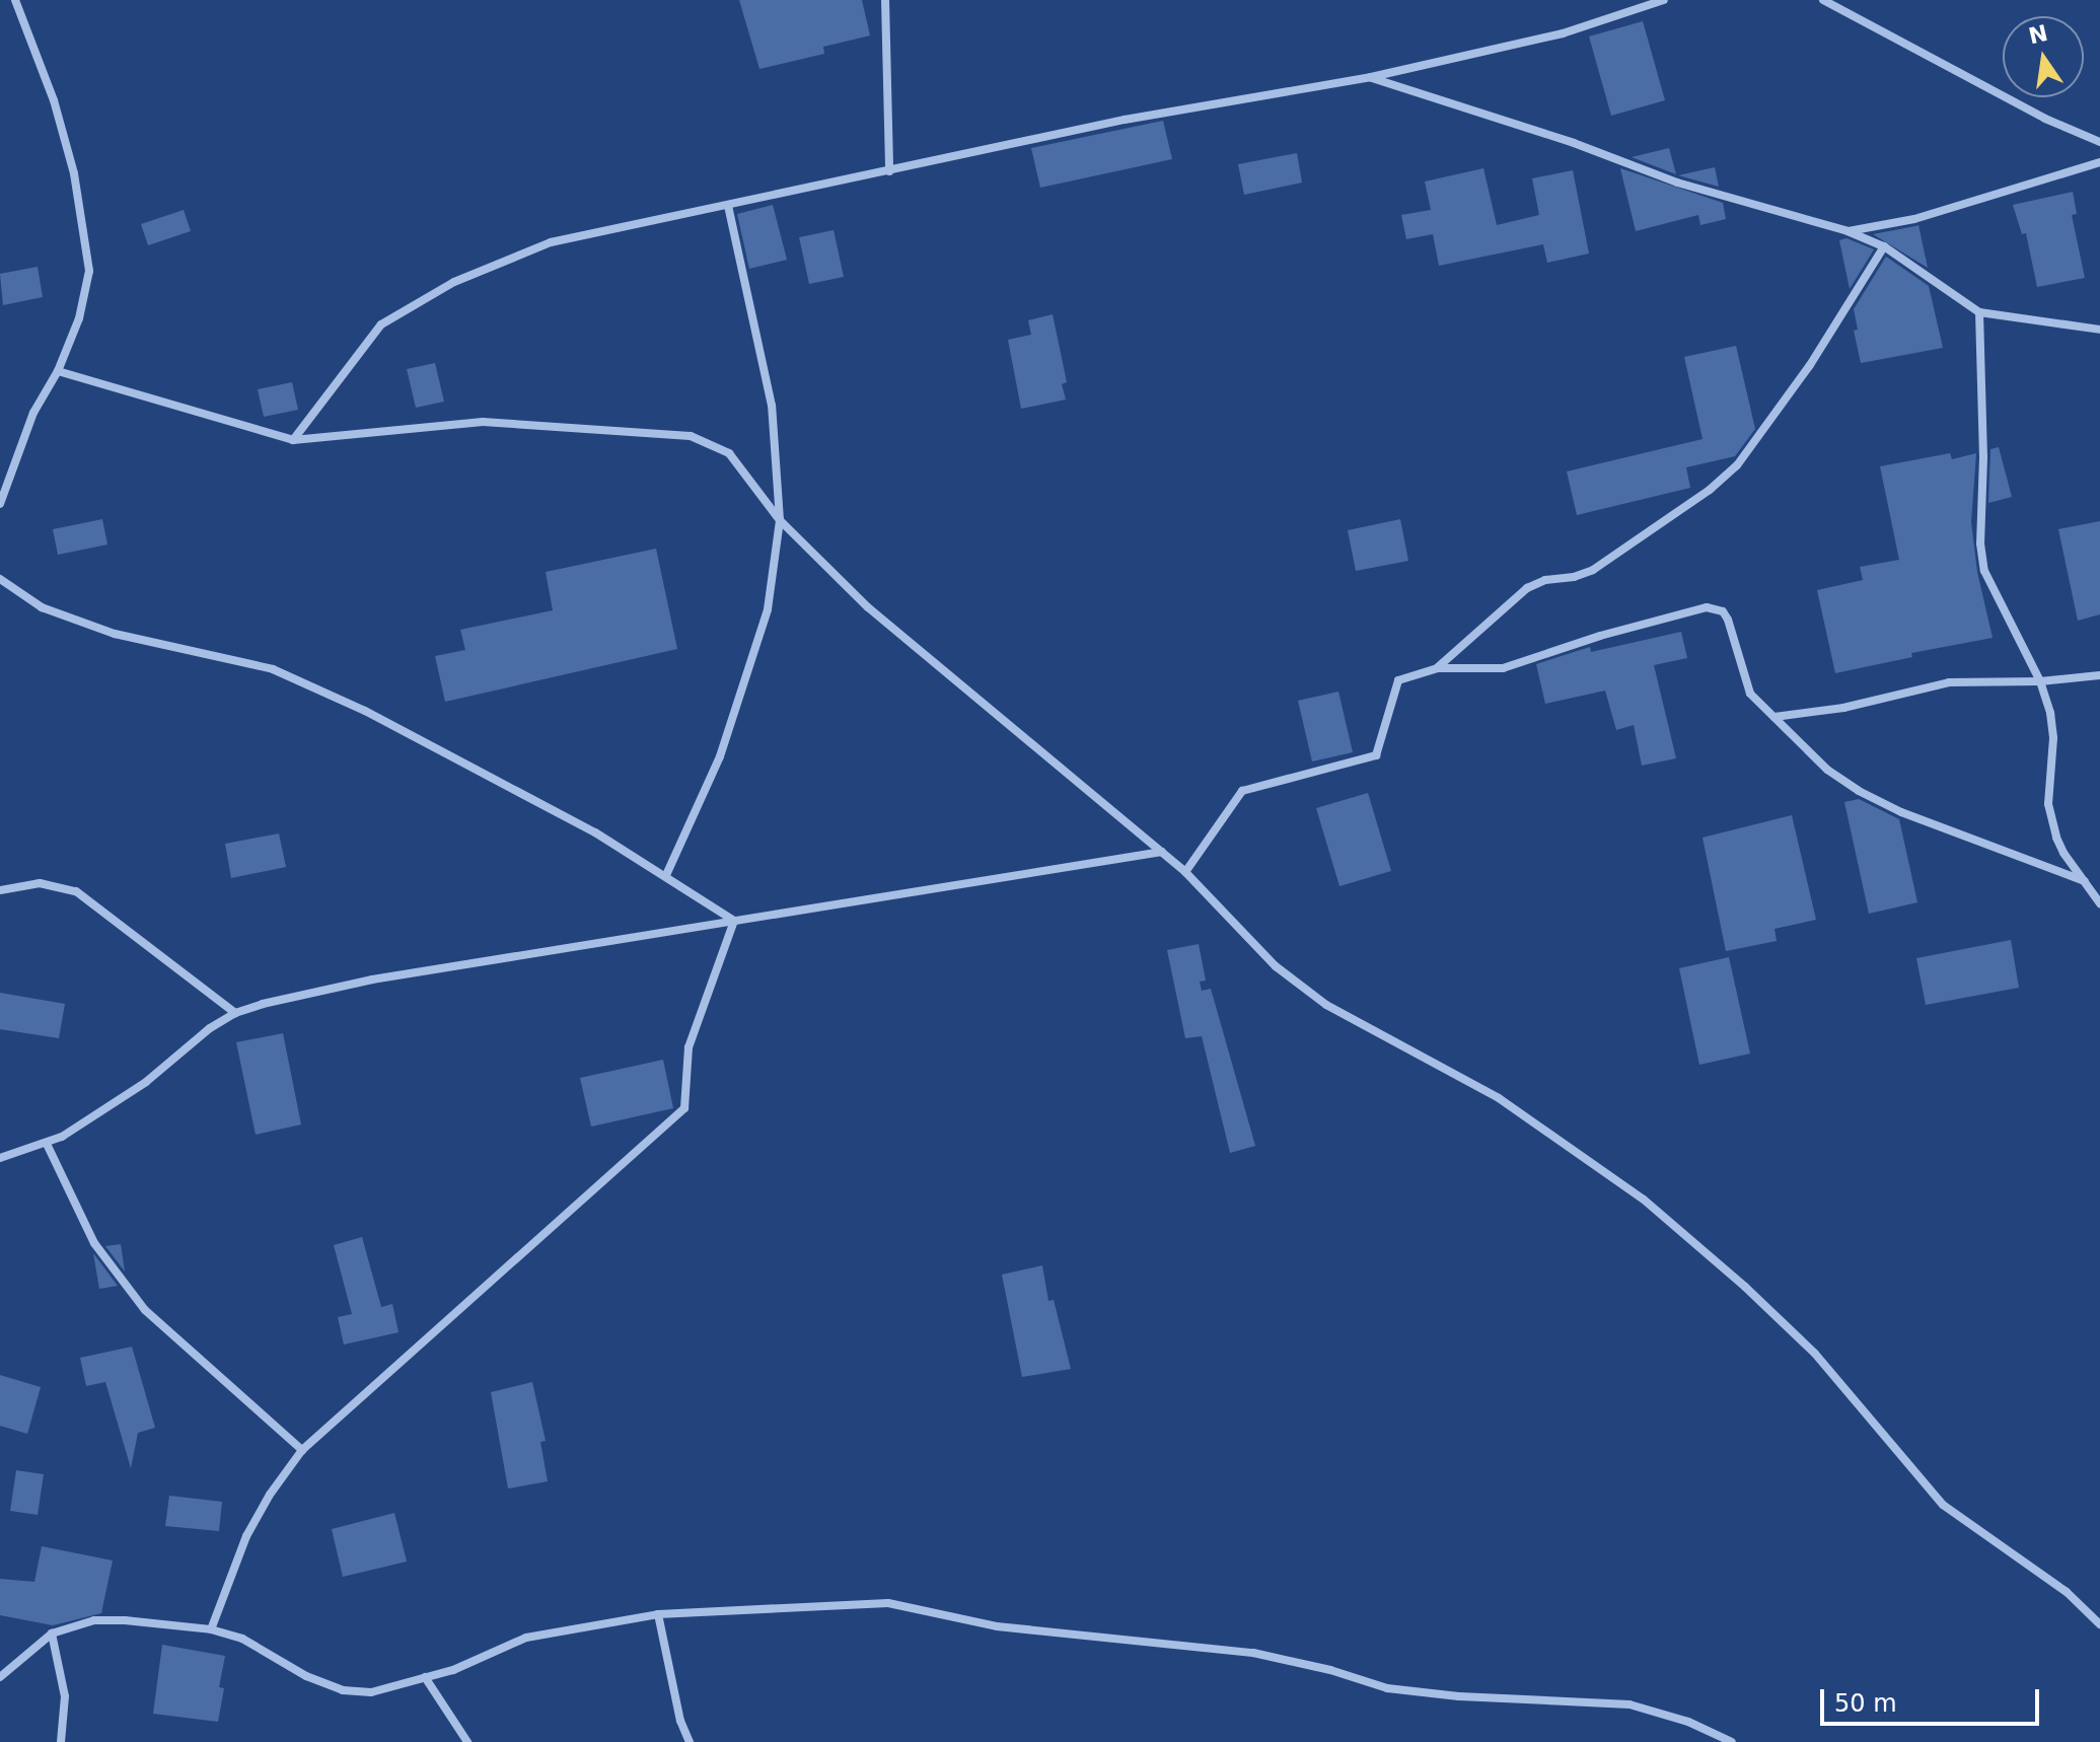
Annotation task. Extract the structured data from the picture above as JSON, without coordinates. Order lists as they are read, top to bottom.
{
  "scale_bar": "50 m",
  "north": "top"
}
